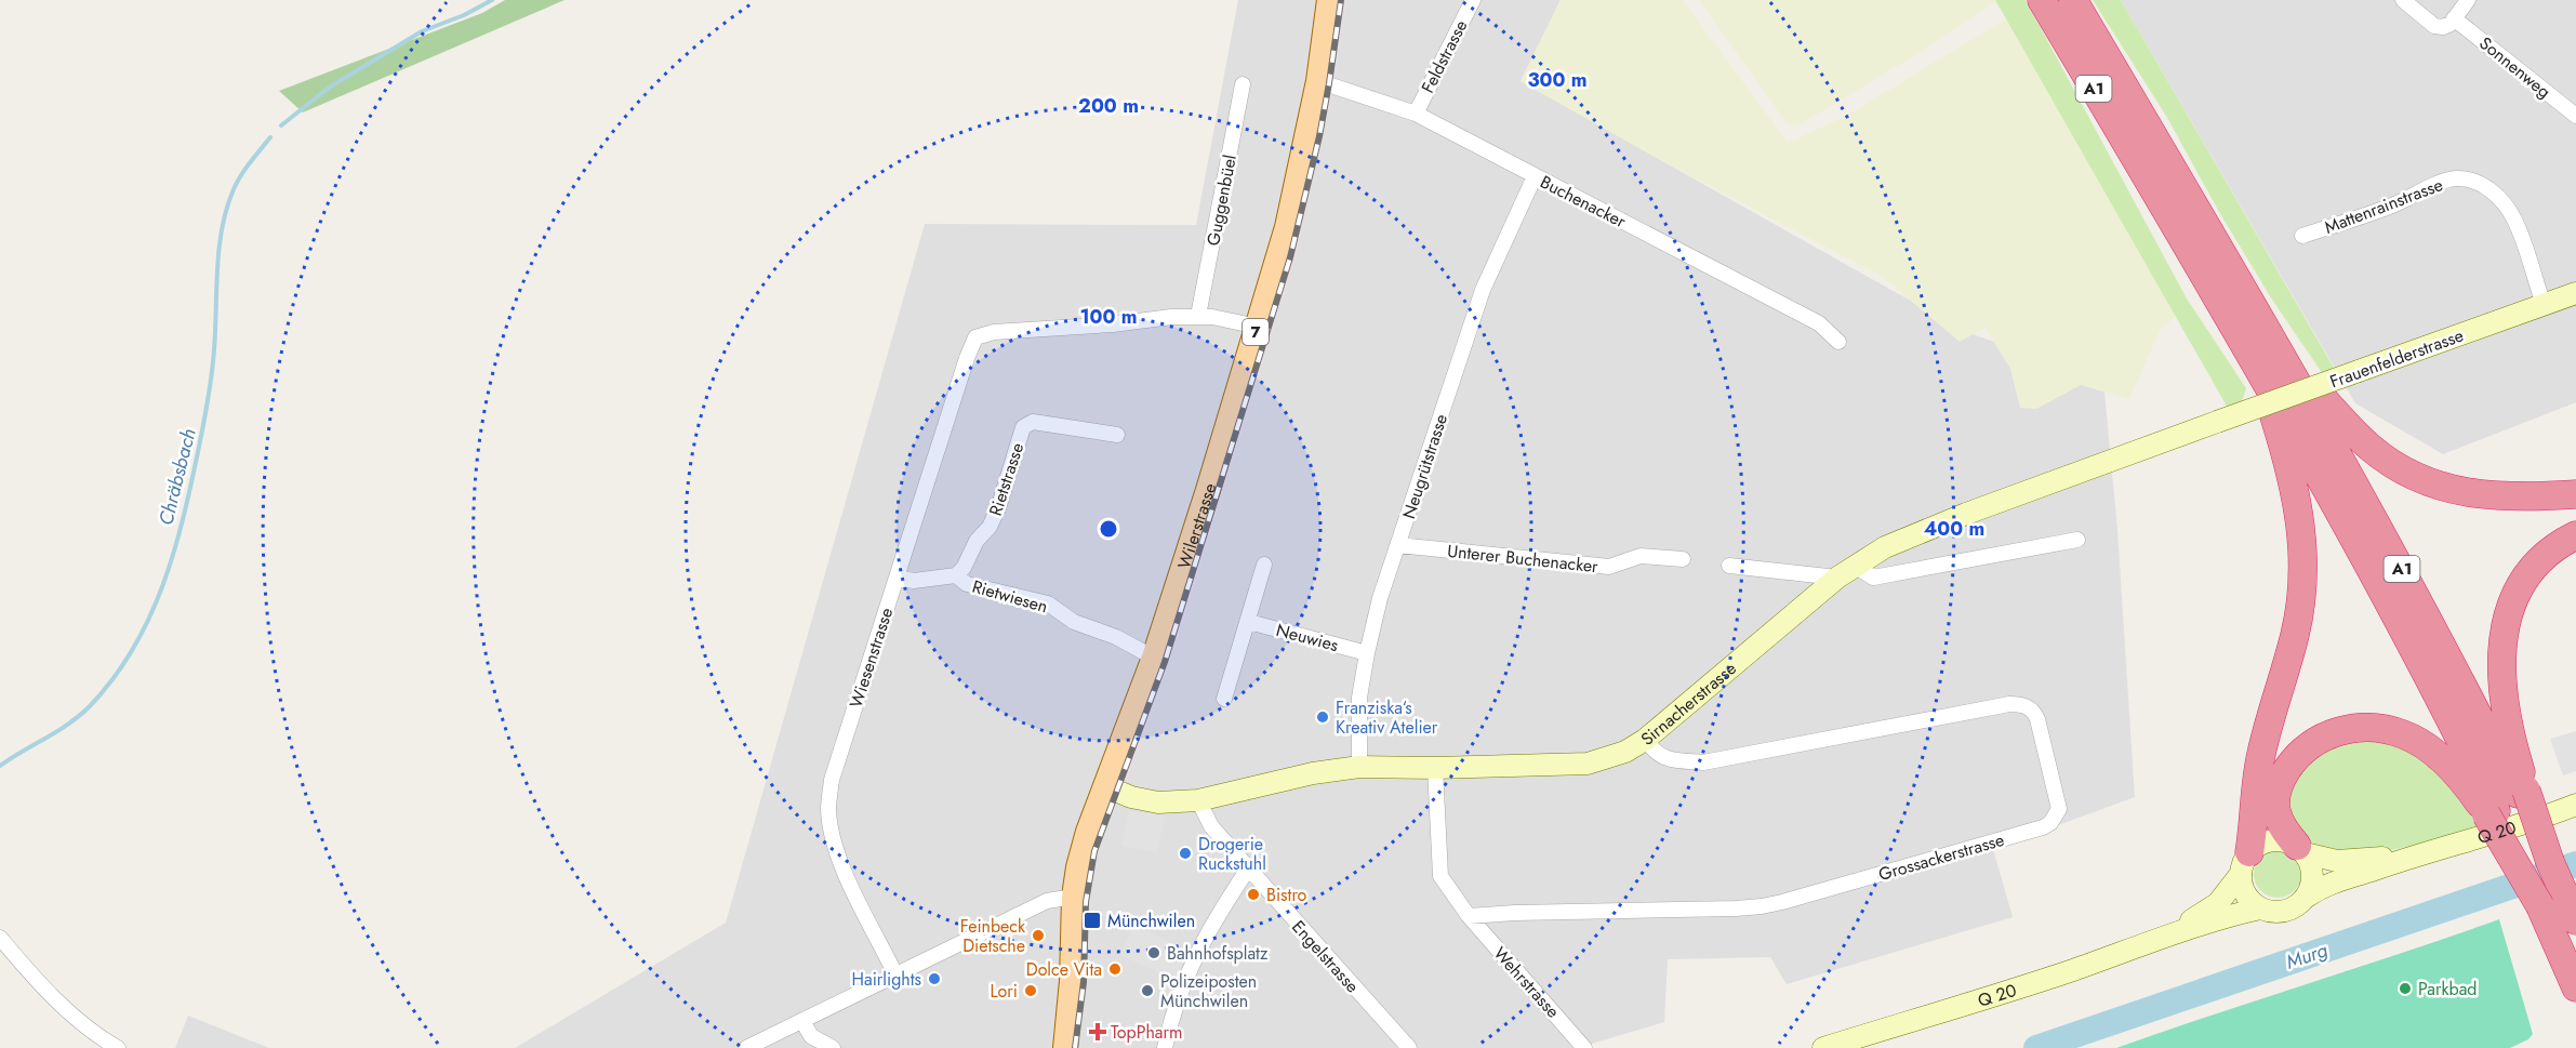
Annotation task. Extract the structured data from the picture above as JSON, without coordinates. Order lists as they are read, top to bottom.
{
  "streets": {
    "highway": ["A1"],
    "main road": ["7", "Wilerstrasse"],
    "street": [
      "Feldstrasse",
      "Sonnenweg",
      "Guggenbüel",
      "Buchenacker",
      "Mattenrainstrasse",
      "Frauenfelderstrasse",
      "Neugrütstrasse",
      "Rietstrasse",
      "Unterer Buchenacker",
      "Rietwiesen",
      "Neuwies",
      "Wiesenstrasse",
      "Sirnacherstrasse",
      "Q 20",
      "Grossackerstrasse",
      "Engelstrasse",
      "Wehrstrasse"
    ]
  },
  "crossings": [
    ["Feldstrasse", "Buchenacker"],
    ["A1", "Q 20"],
    ["Guggenbüel", "Wiesenstrasse"],
    ["Buchenacker", "Neugrütstrasse"],
    ["Buchenacker", "Wilerstrasse"],
    ["Mattenrainstrasse", "Frauenfelderstrasse"],
    ["Frauenfelderstrasse", "Sirnacherstrasse"],
    ["Neugrütstrasse", "Unterer Buchenacker"],
    ["Neugrütstrasse", "Neuwies"],
    ["Neugrütstrasse", "Sirnacherstrasse"],
    ["Rietstrasse", "Rietwiesen"],
    ["Wilerstrasse", "Rietwiesen"],
    ["Wilerstrasse", "Sirnacherstrasse"],
    ["Rietwiesen", "Wiesenstrasse"],
    ["Sirnacherstrasse", "Grossackerstrasse"],
    ["Sirnacherstrasse", "Engelstrasse"],
    ["Grossackerstrasse", "Wehrstrasse"]
  ],
  "water": ["Chräbsbach", "Murg"],
  "places": {
    "other": [
      "Franziska‘s Kreativ Atelier",
      "Drogerie Ruckstuhl",
      "Bistro",
      "Feinbeck Dietsche",
      "Bahnhofsplatz",
      "Dolce Vita",
      "Hairlights",
      "Parkbad",
      "Lori",
      "Polizeiposten Münchwilen"
    ],
    "transit": ["Münchwilen"],
    "health": ["TopPharm"]
  },
  "rings": [
    "300 m",
    "200 m",
    "100 m",
    "400 m"
  ]
}
